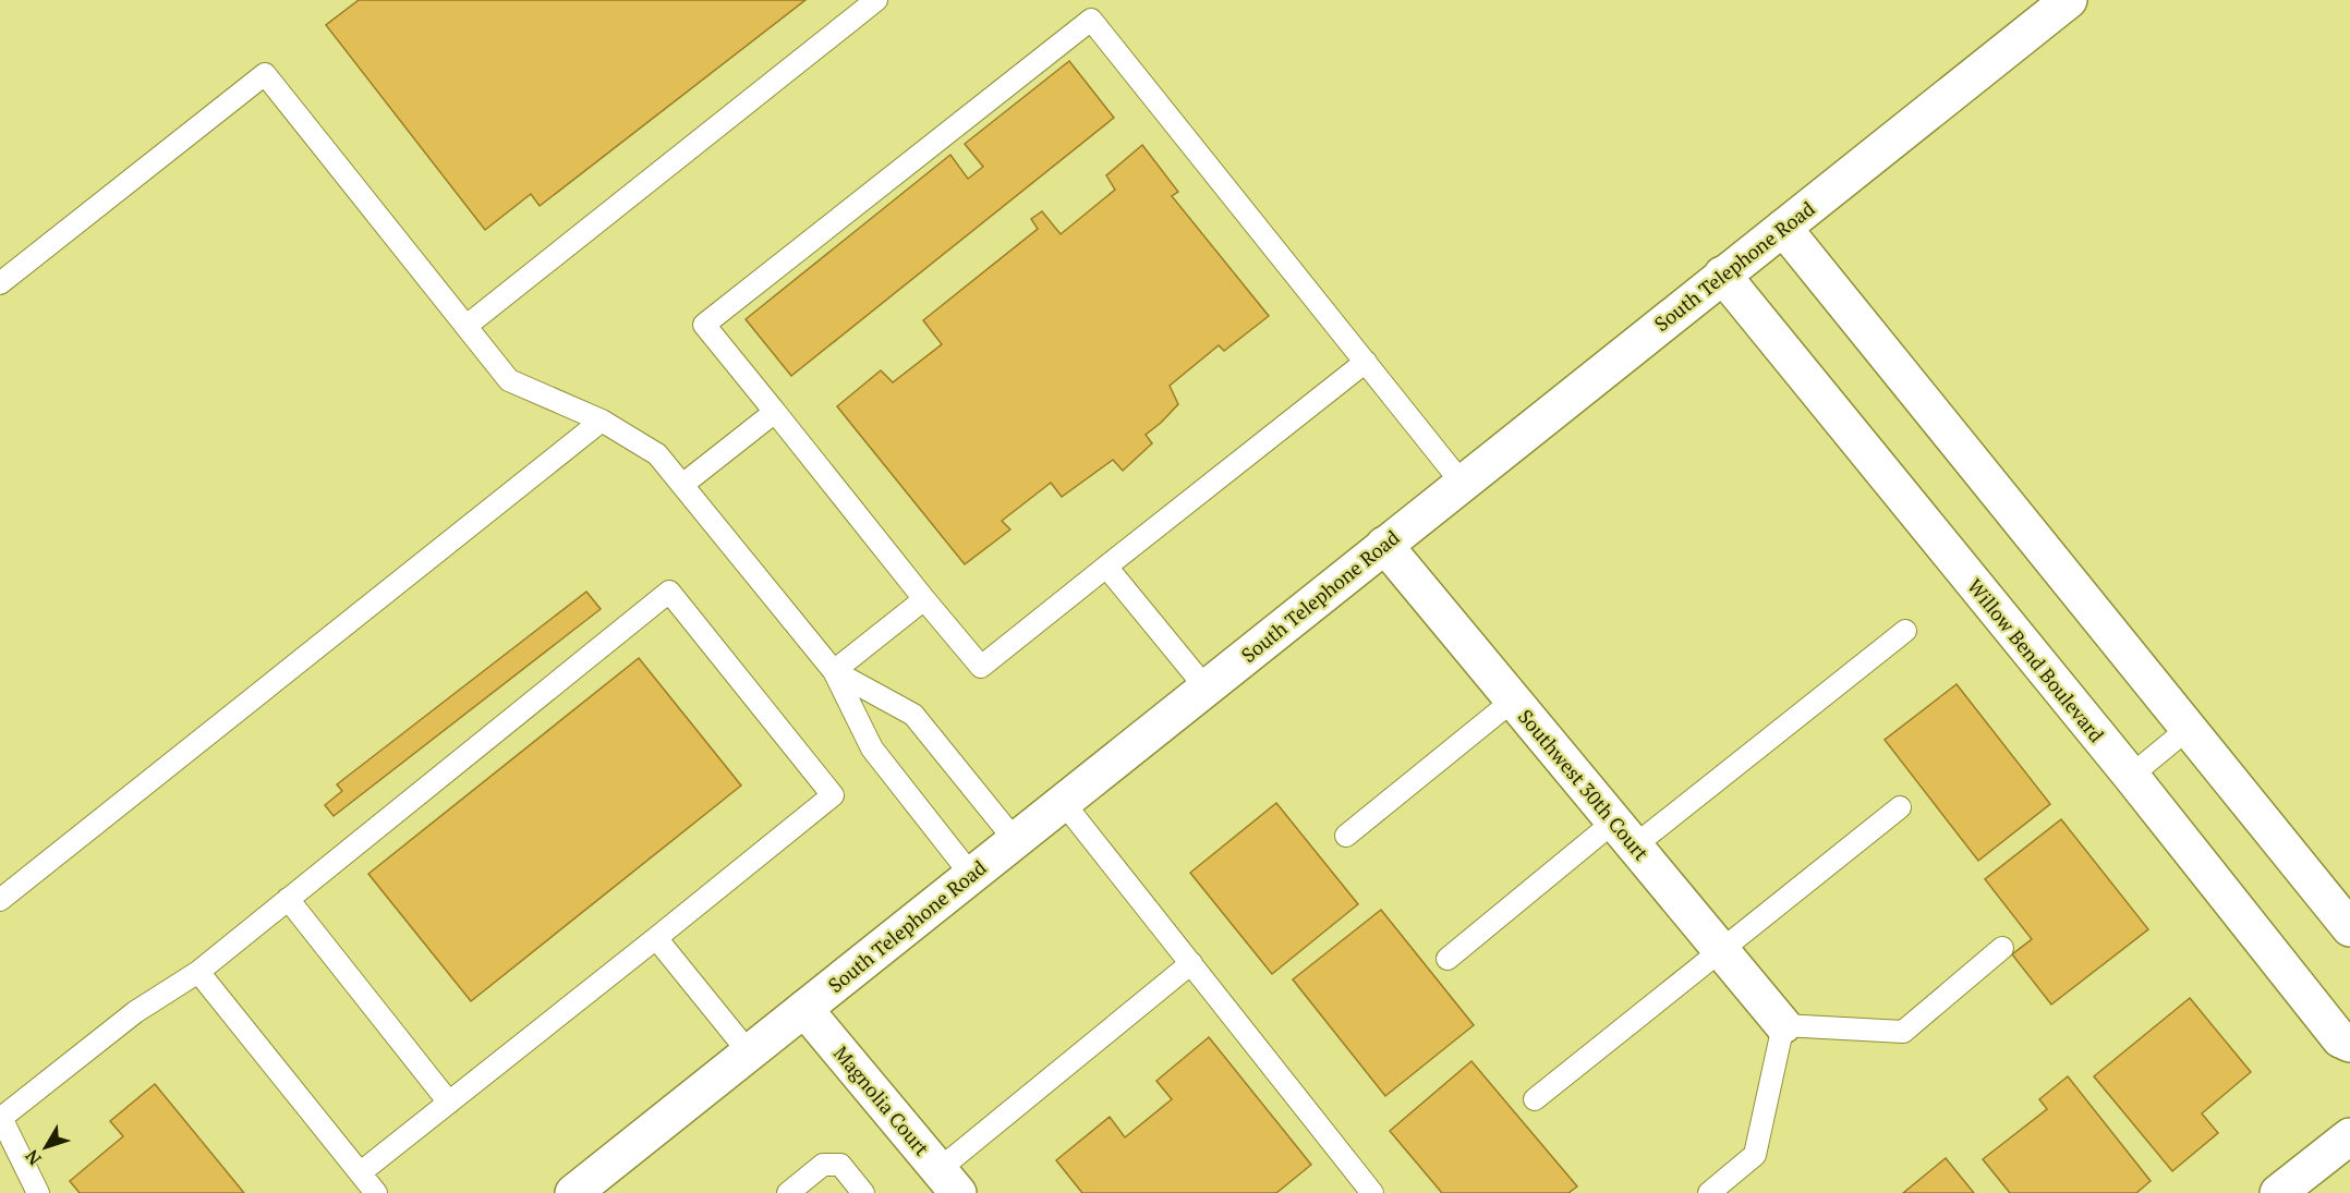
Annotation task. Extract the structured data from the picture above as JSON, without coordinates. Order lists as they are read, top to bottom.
{
  "streets": {
    "street": [
      "South Telephone Road",
      "Willow Bend Boulevard",
      "Southwest 30th Court",
      "Magnolia Court"
    ]
  },
  "crossings": [
    ["South Telephone Road", "Willow Bend Boulevard"],
    ["South Telephone Road", "Southwest 30th Court"],
    ["South Telephone Road", "Magnolia Court"]
  ],
  "north": "bottom left"
}
